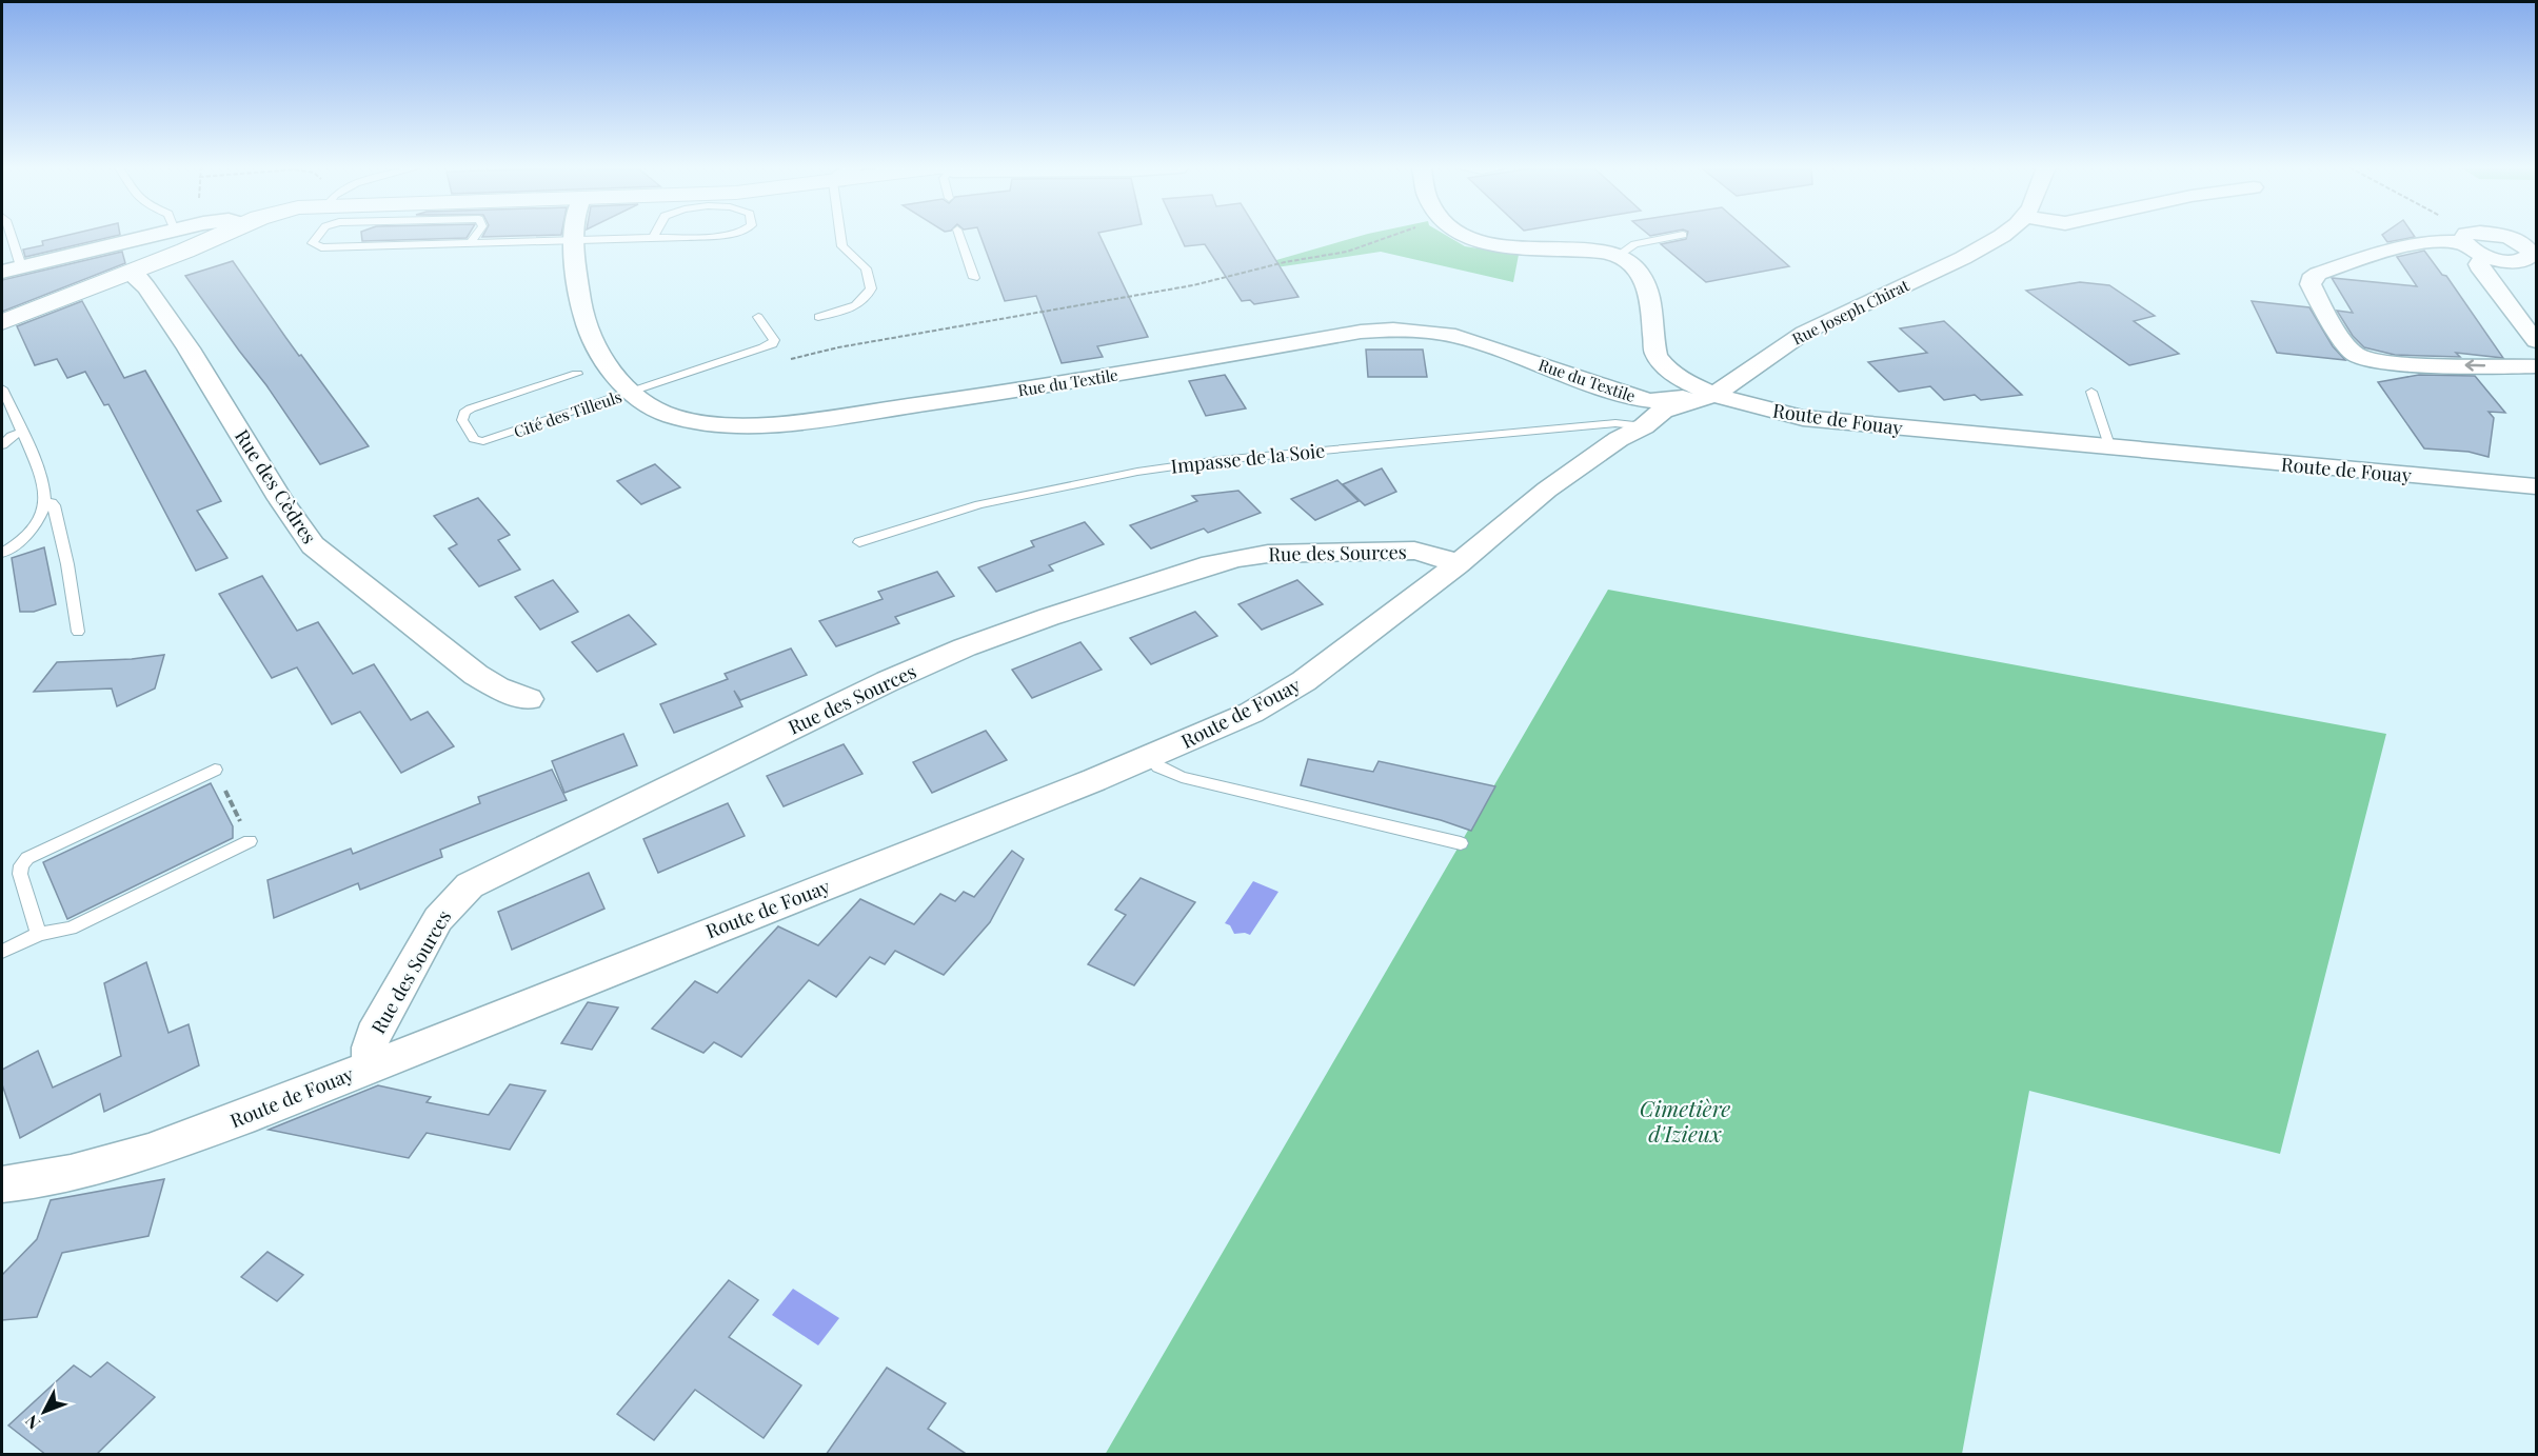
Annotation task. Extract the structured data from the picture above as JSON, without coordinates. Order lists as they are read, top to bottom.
{
  "streets": {
    "street": [
      "Rue Joseph Chirat",
      "Rue du Textile",
      "Route de Fouay",
      "Rue des Cèdres",
      "Rue des Sources"
    ],
    "lane": ["Cité des Tilleuls", "Impasse de la Soie"]
  },
  "crossings": [
    ["Rue Joseph Chirat", "Rue du Textile"],
    ["Rue Joseph Chirat", "Route de Fouay"],
    ["Rue du Textile", "Cité des Tilleuls"],
    ["Rue du Textile", "Route de Fouay"],
    ["Route de Fouay", "Impasse de la Soie"],
    ["Route de Fouay", "Rue des Sources"]
  ],
  "parks": ["Cimetière d'Izieux"],
  "north": "bottom left"
}
